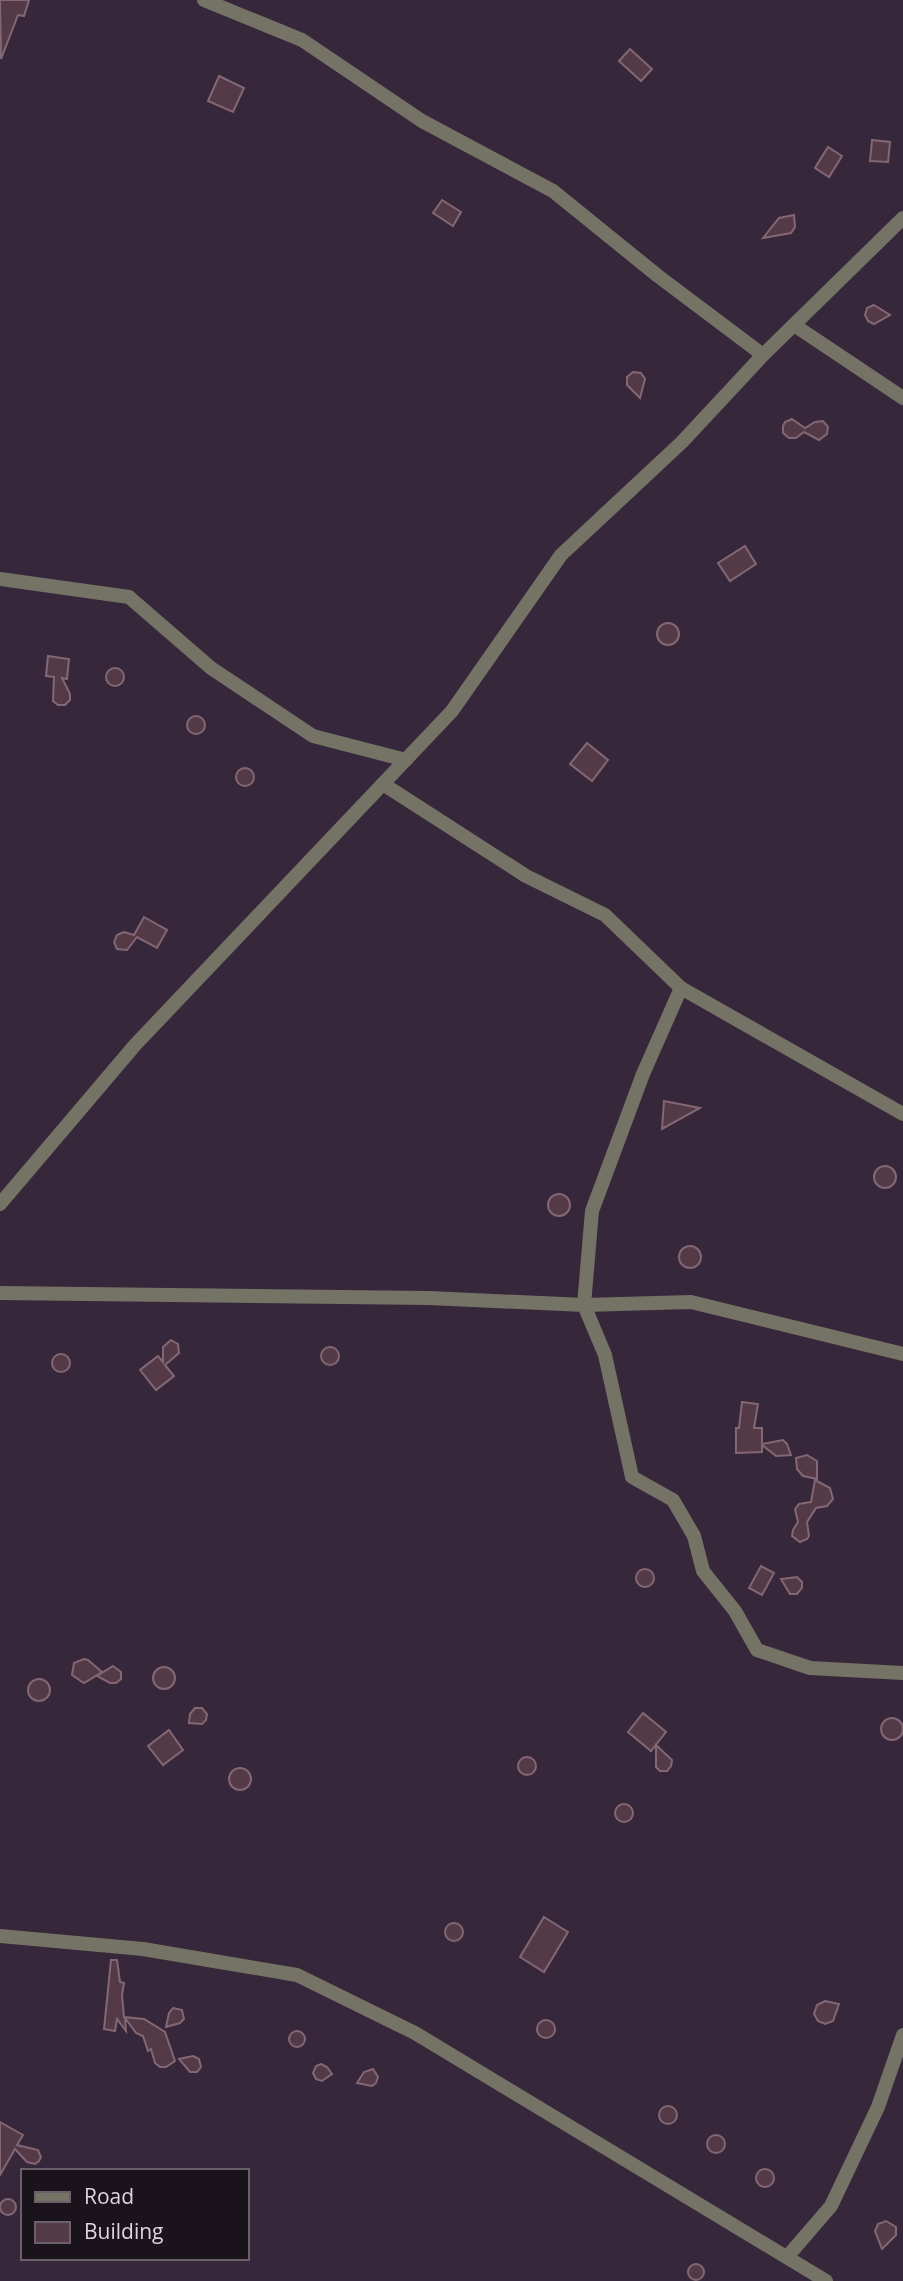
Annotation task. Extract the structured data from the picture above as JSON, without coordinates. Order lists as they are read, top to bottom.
{
  "legend": ["Road", "Building"]
}
